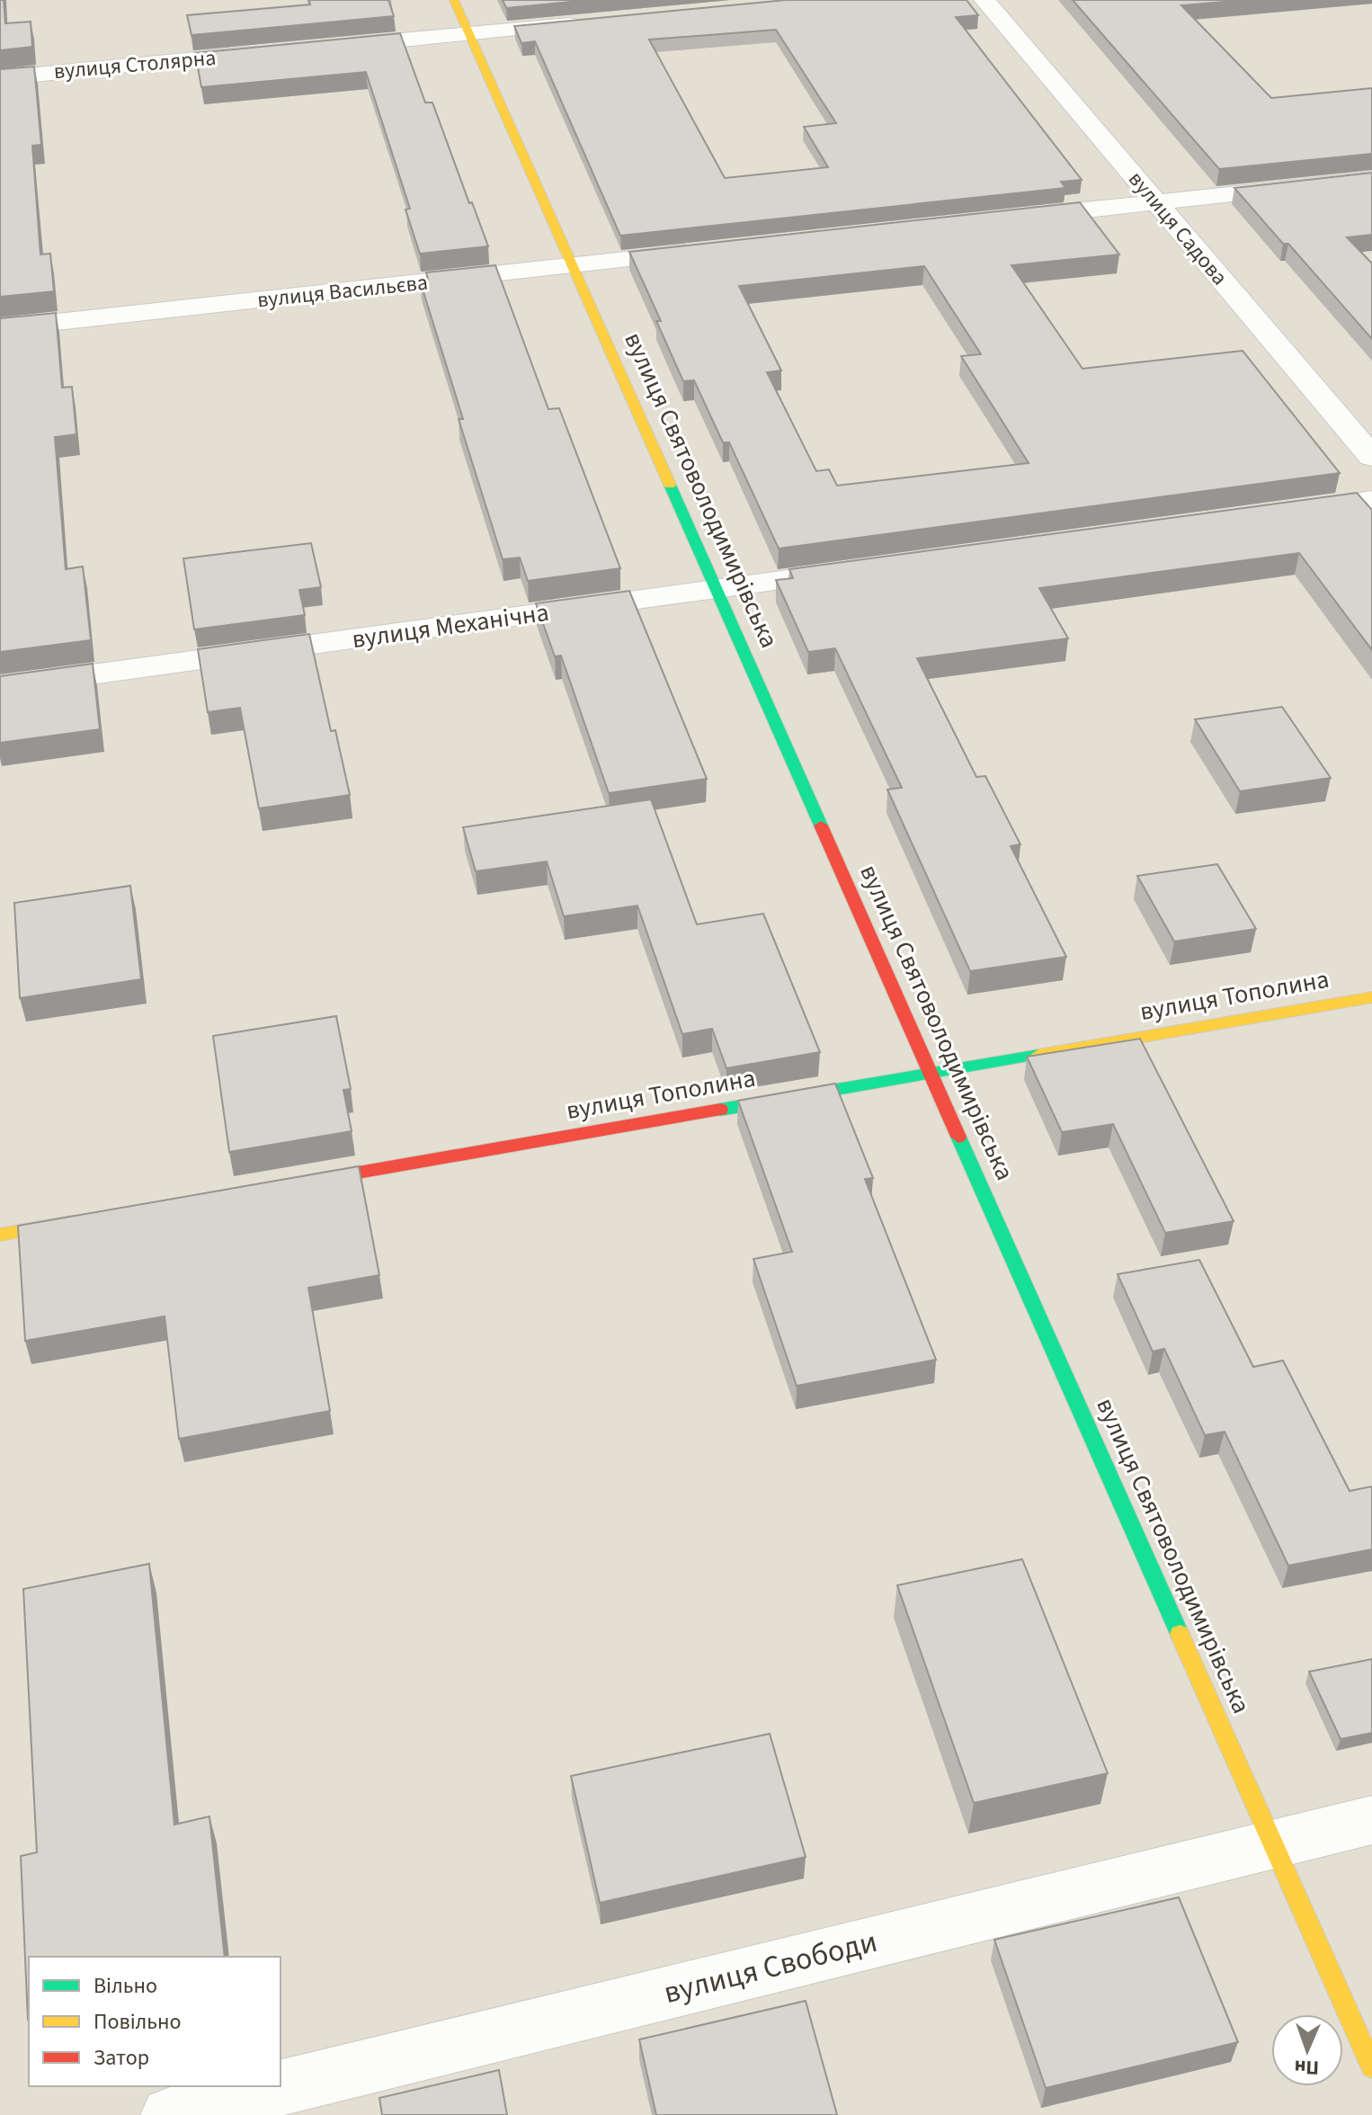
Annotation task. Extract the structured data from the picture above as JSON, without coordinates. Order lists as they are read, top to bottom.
{
  "streets": {
    "street": [
      "вулиця Столярна",
      "вулиця Садова",
      "вулиця Васильєва",
      "вулиця Святоволодимирівська",
      "вулиця Механічна",
      "вулиця Тополина",
      "вулиця Свободи"
    ]
  },
  "crossings": [
    ["вулиця Васильєва", "вулиця Святоволодимирівська"],
    ["вулиця Святоволодимирівська", "вулиця Механічна"],
    ["вулиця Святоволодимирівська", "вулиця Тополина"],
    ["вулиця Святоволодимирівська", "вулиця Свободи"]
  ],
  "legend": ["Вільно", "Повільно", "Затор"],
  "north": "bottom"
}
